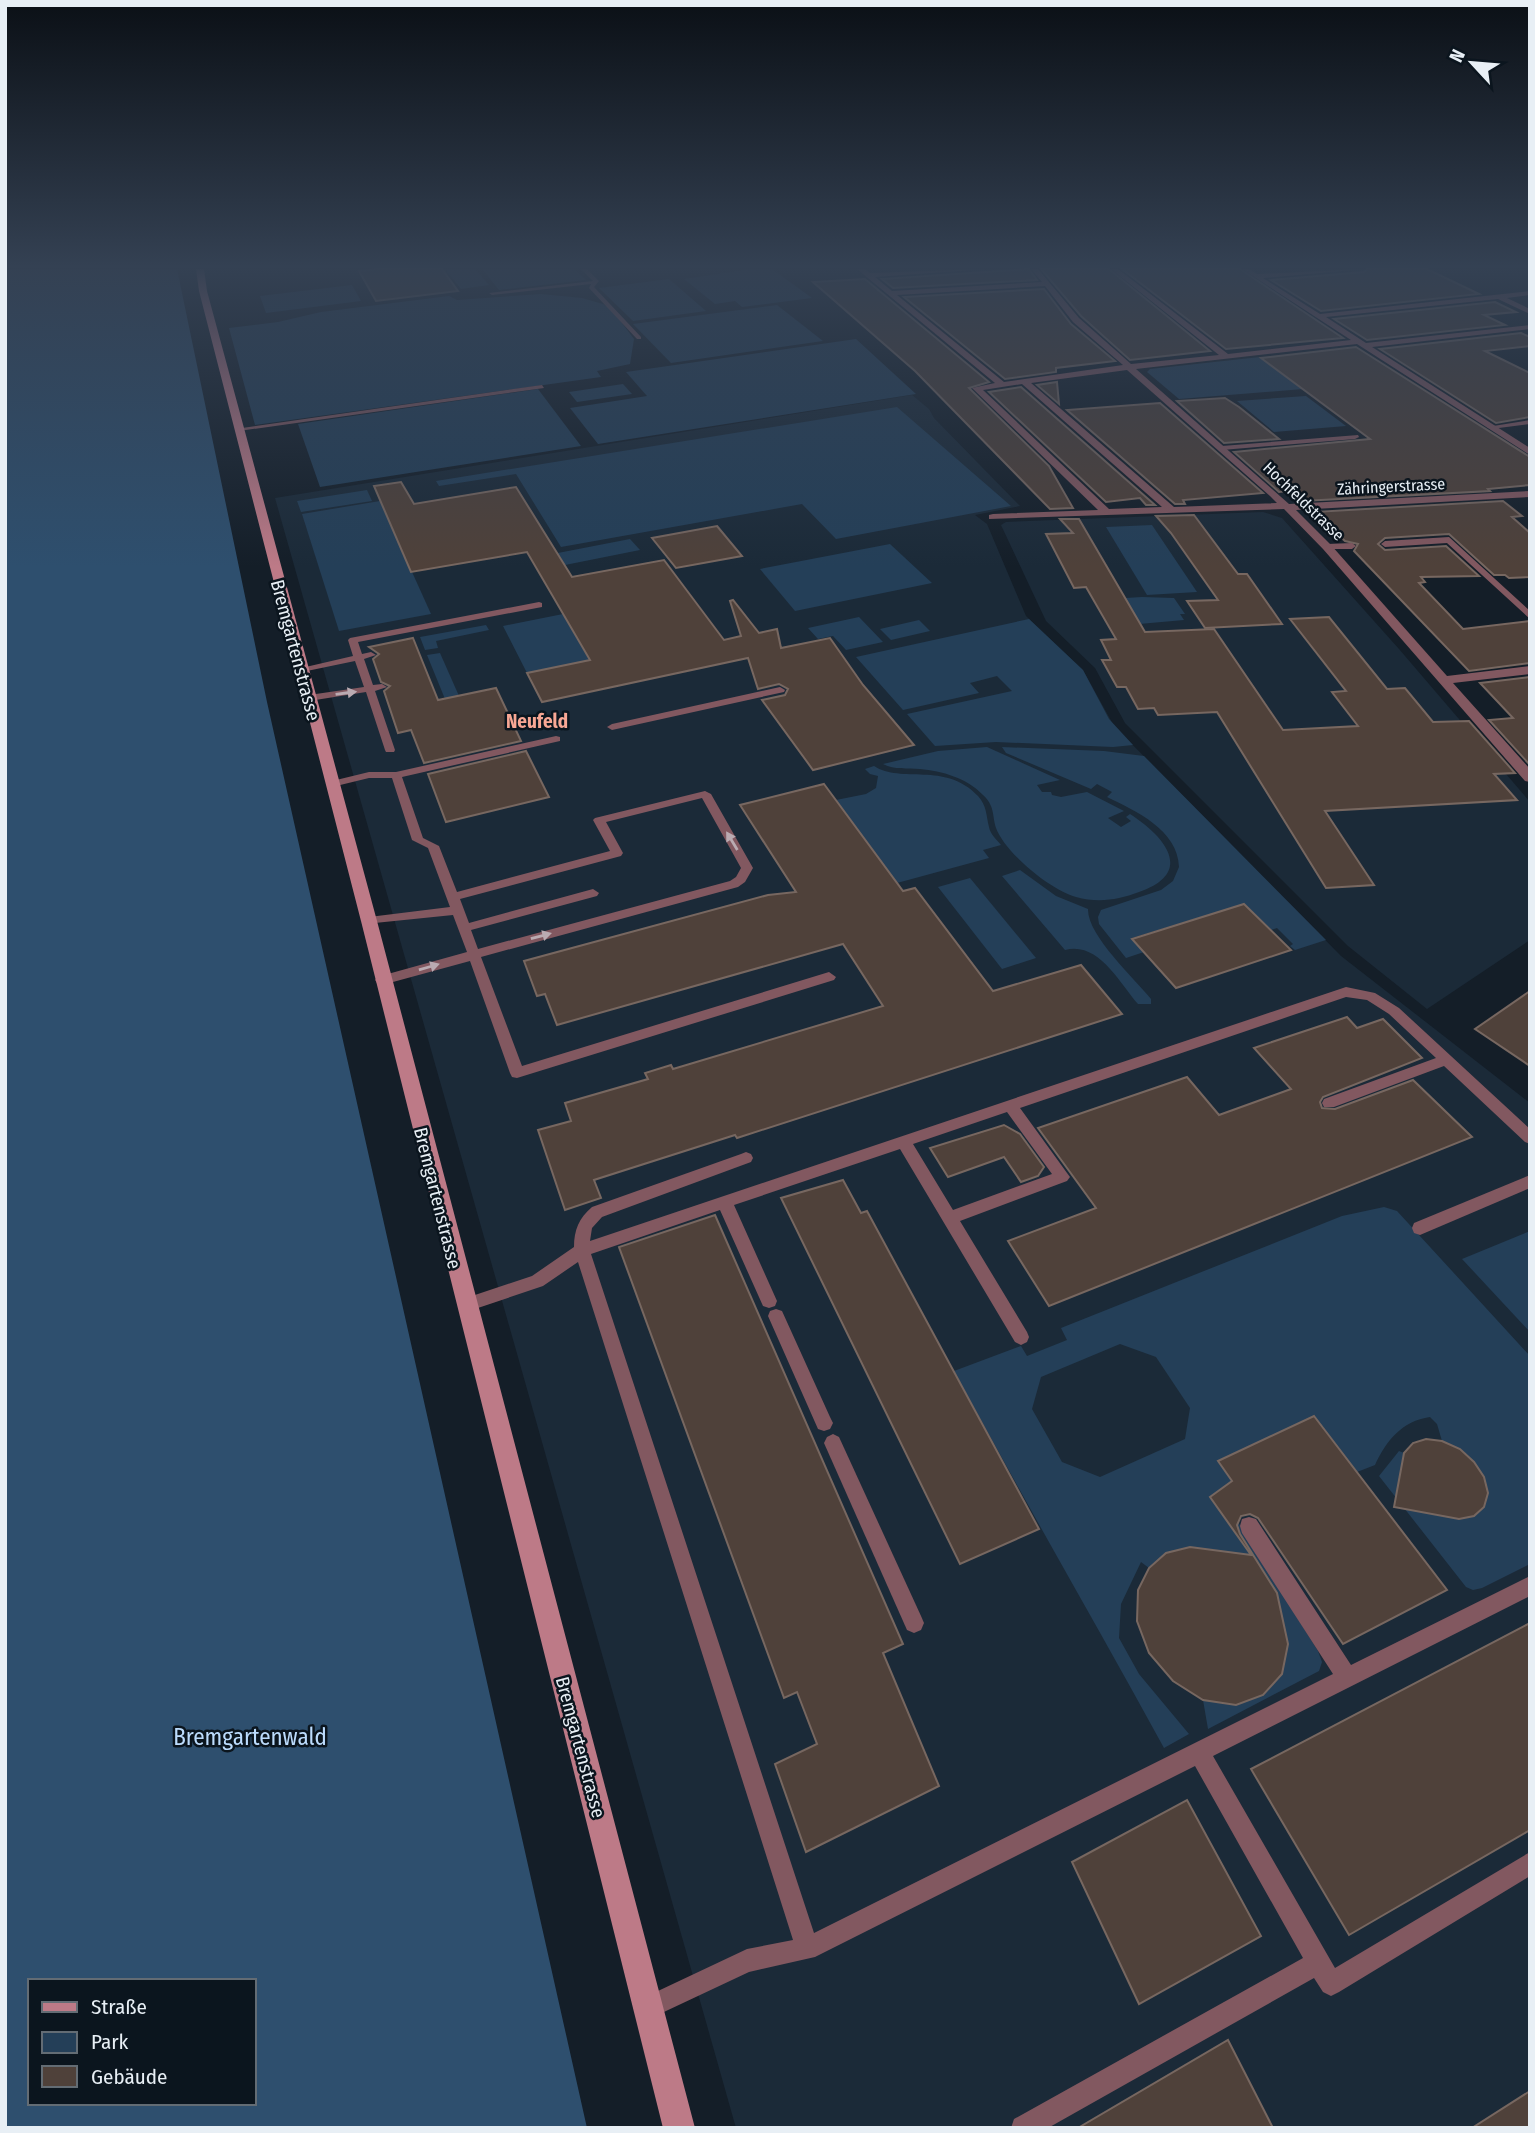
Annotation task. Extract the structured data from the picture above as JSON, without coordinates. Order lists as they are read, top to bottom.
{
  "streets": {
    "main road": ["Bremgartenstrasse"],
    "street": ["Zähringerstrasse", "Hochfeldstrasse"]
  },
  "crossings": [
    ["Zähringerstrasse", "Hochfeldstrasse"]
  ],
  "districts": ["Neufeld"],
  "parks": ["Bremgartenwald"],
  "legend": ["Straße", "Park", "Gebäude"],
  "north": "top left"
}
